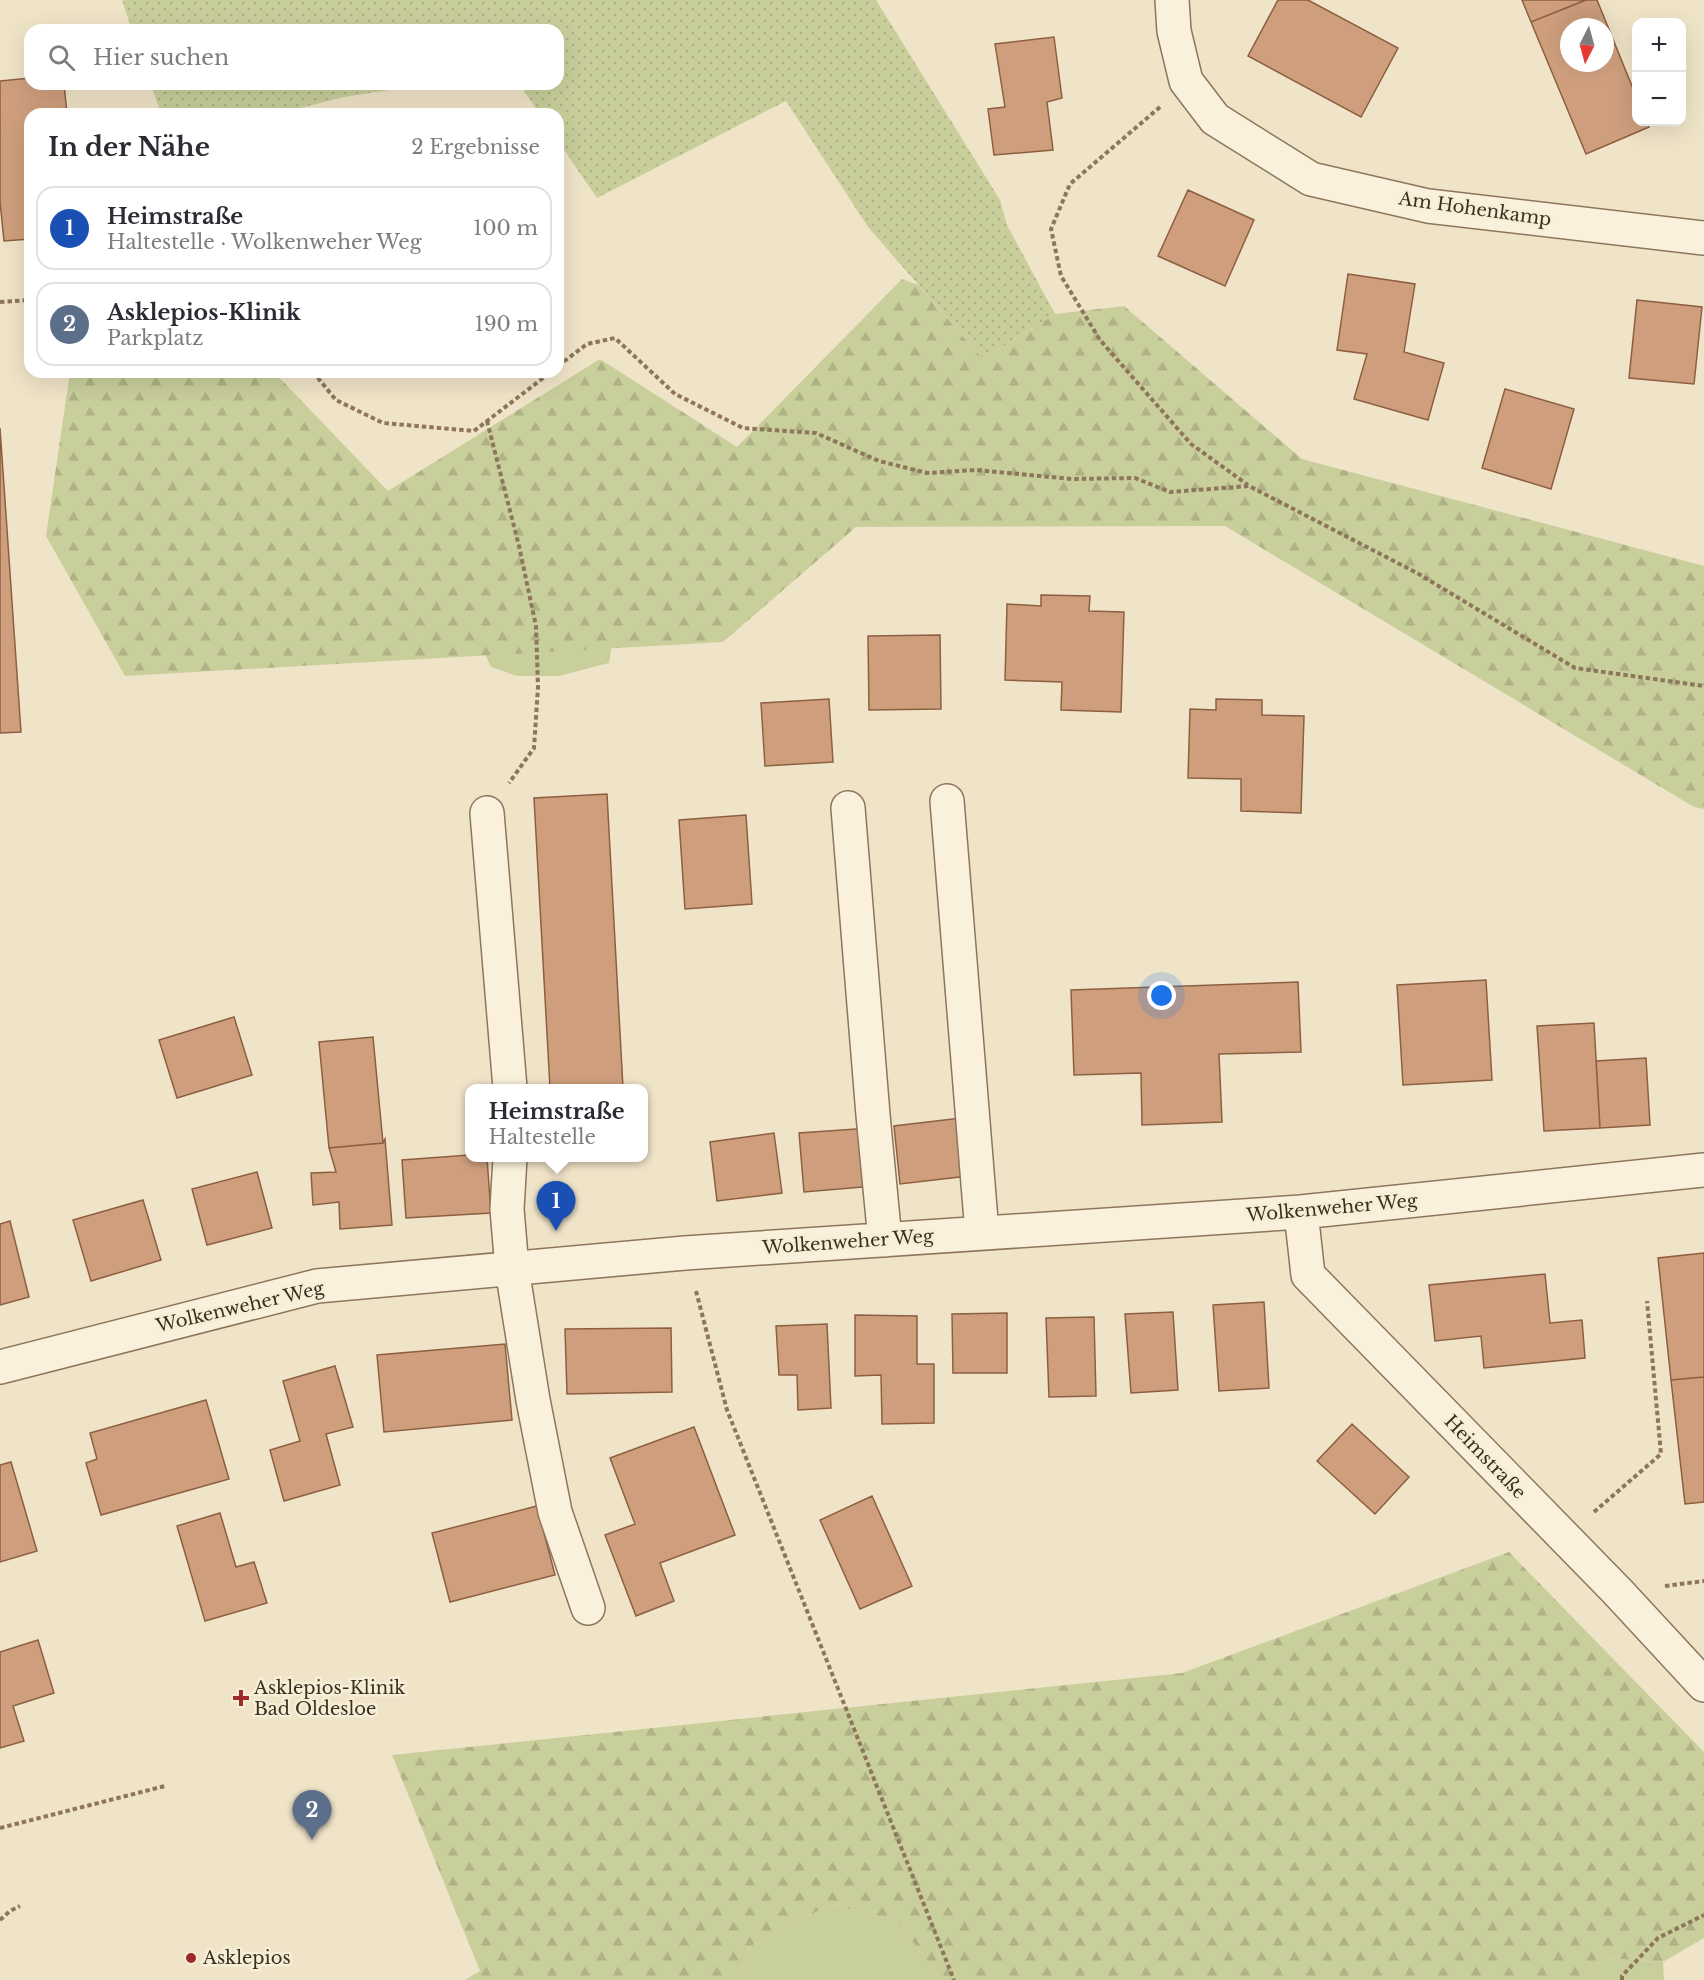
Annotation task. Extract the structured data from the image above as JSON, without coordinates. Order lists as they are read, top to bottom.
{
  "streets": {
    "street": ["Am Hohenkamp", "Wolkenweher Weg", "Heimstraße"]
  },
  "crossings": [
    ["Wolkenweher Weg", "Heimstraße"]
  ],
  "places": {
    "health": ["Asklepios-Klinik Bad Oldesloe"],
    "other": ["Asklepios"]
  },
  "north": "bottom",
  "page": {
    "map_buttons": ["+", "−"],
    "search": "Hier suchen",
    "heading": ["In der Nähe", "2 Ergebnisse"],
    "list": [
      {
        "mark": "1",
        "name": "Heimstraße",
        "note": "Haltestelle · Wolkenweher Weg",
        "value": "100 m"
      },
      {
        "mark": "2",
        "name": "Asklepios-Klinik",
        "note": "Parkplatz",
        "value": "190 m"
      }
    ],
    "popup": ["Heimstraße", "Haltestelle"],
    "pins": ["1", "2"]
  }
}
